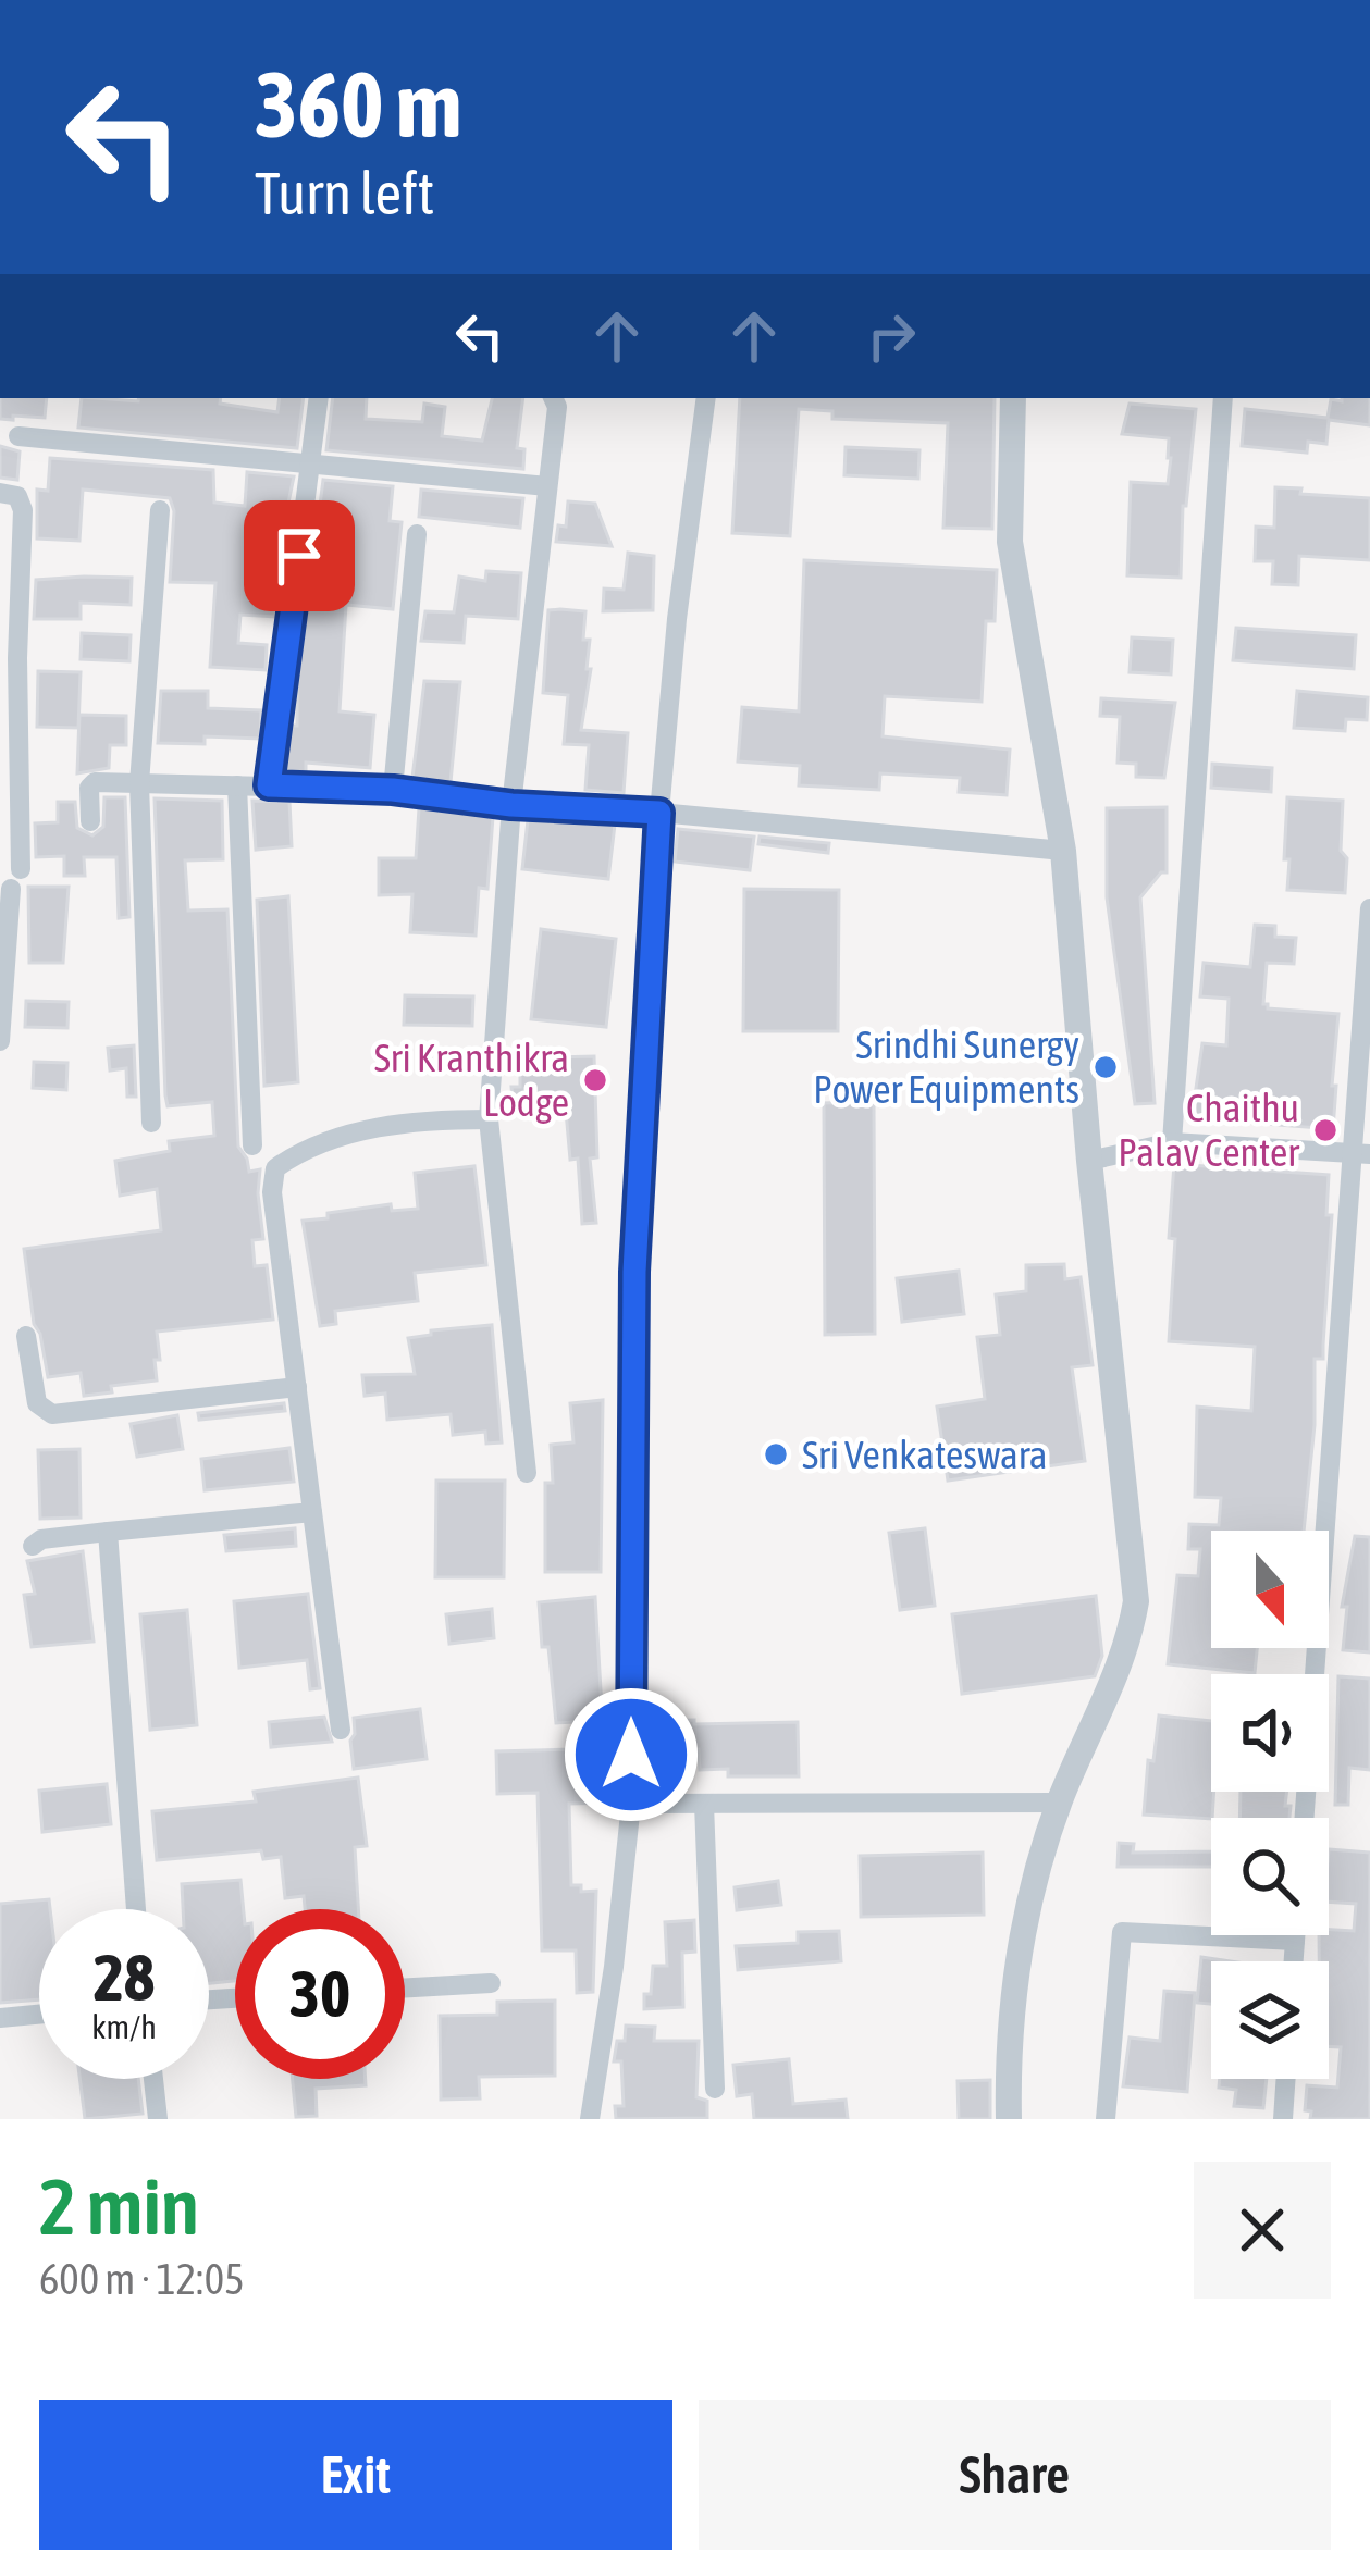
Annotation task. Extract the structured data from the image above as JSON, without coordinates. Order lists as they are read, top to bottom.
{
  "places": [
    "Srindhi Sunergy Power Equipments",
    "Sri Kranthikra Lodge",
    "Chaithu Palav Center",
    "Sri Venkateswara"
  ],
  "north": "bottom",
  "page": {
    "turn": ["360 m", "Turn left"],
    "speed": "28 km/h",
    "limit": "30",
    "heading": ["2 min", "600 m · 12:05"],
    "buttons": ["Exit", "Share"]
  }
}
